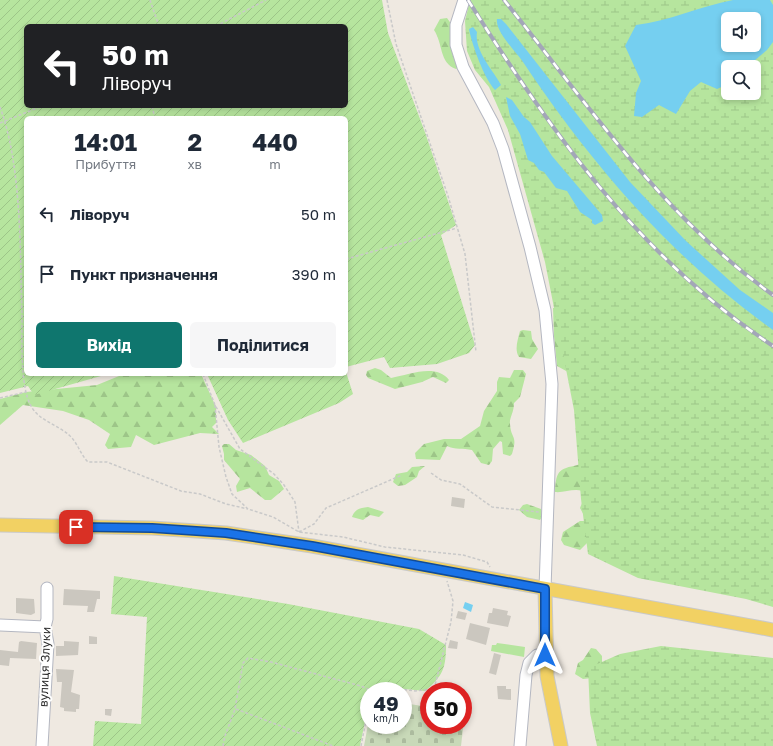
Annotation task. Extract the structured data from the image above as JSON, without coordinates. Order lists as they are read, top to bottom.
{
  "streets": {
    "street": ["вулиця Злуки"]
  },
  "page": {
    "turn": ["50 m", "Ліворуч"],
    "eta": [
      "14:01",
      "Прибуття",
      "2",
      "хв",
      "440",
      "m"
    ],
    "list": [
      {
        "name": "Ліворуч",
        "value": "50 m"
      },
      {
        "name": "Пункт призначення",
        "value": "390 m"
      }
    ],
    "buttons": ["Вихід", "Поділитися"],
    "speed": "49 km/h",
    "limit": "50"
  }
}
